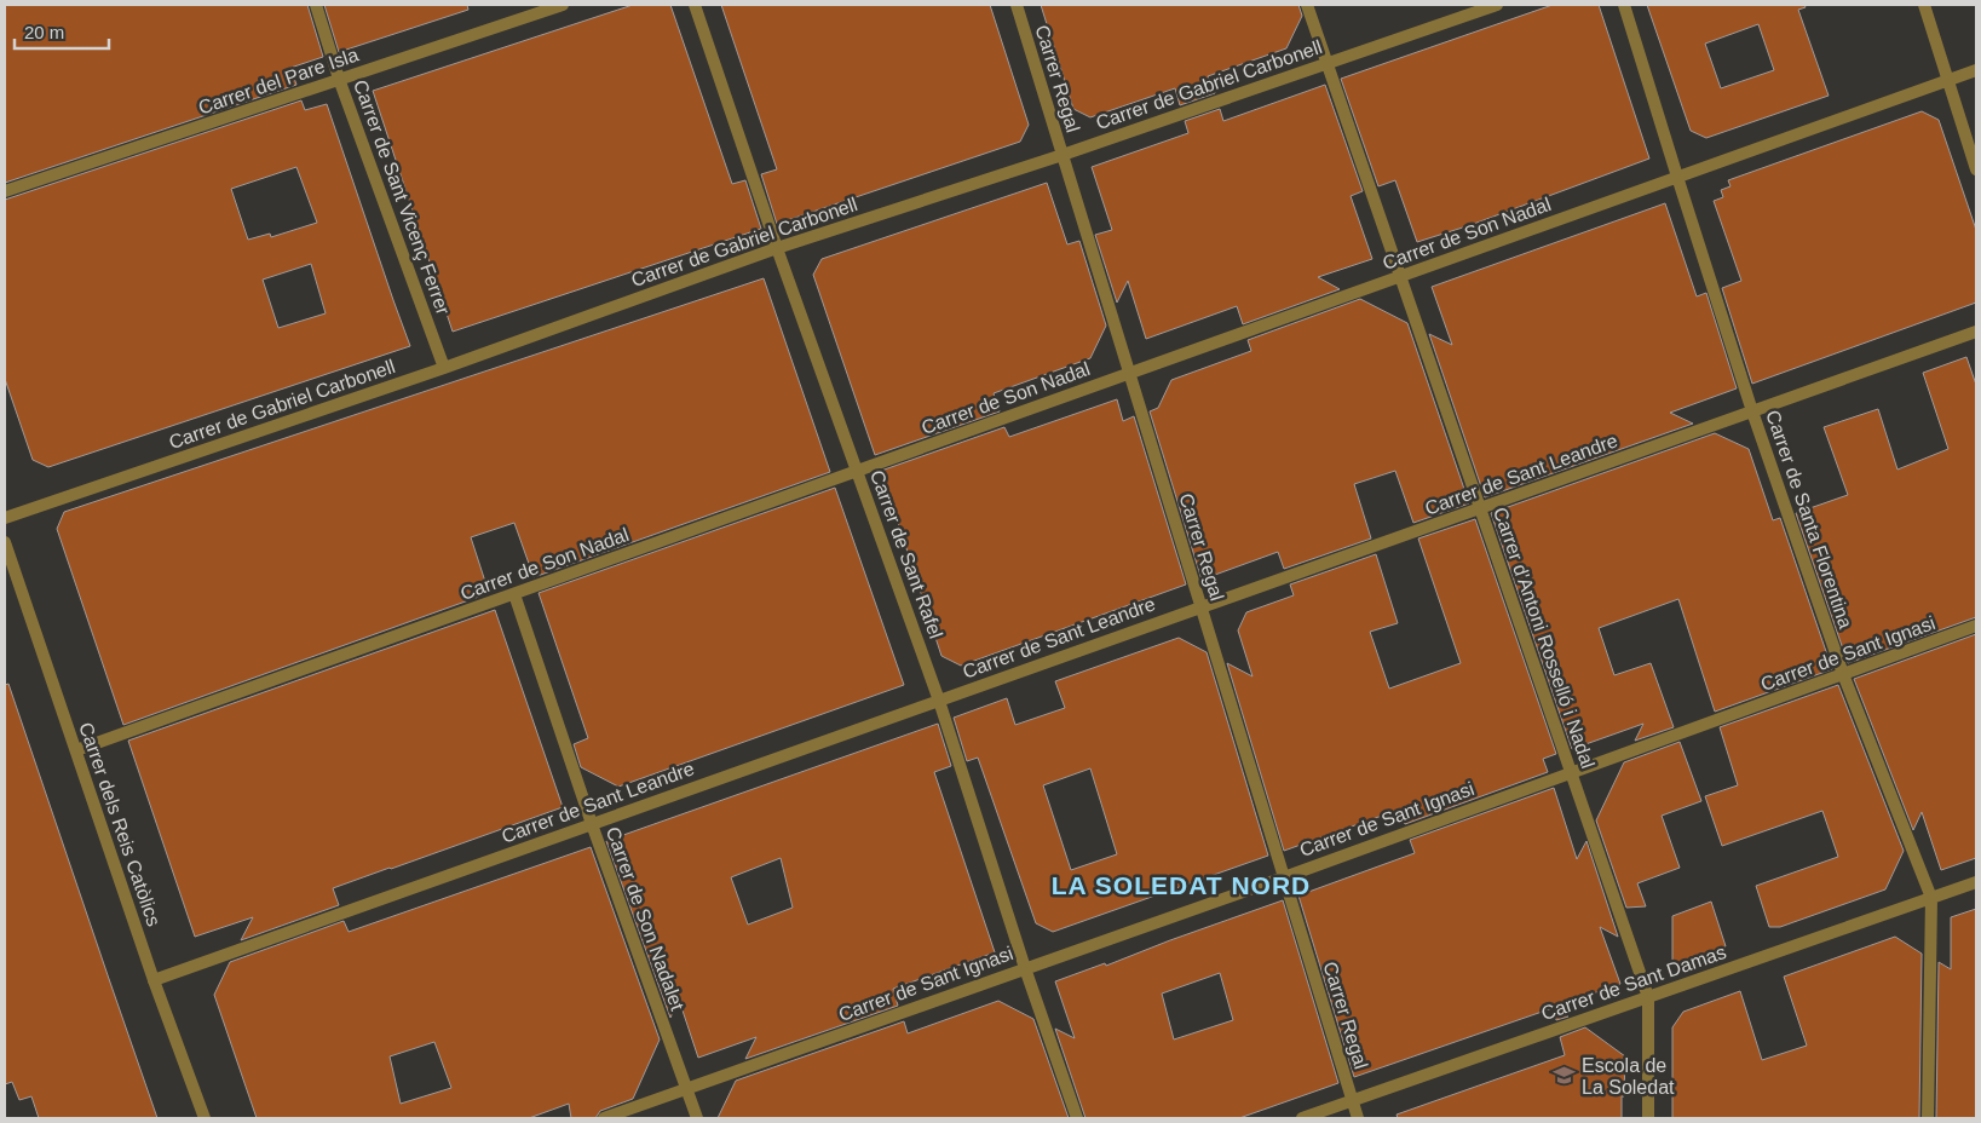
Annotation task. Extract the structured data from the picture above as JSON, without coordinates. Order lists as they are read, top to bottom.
{
  "streets": {
    "street": [
      "Carrer Regal",
      "Carrer del Pare Isla",
      "Carrer de Gabriel Carbonell",
      "Carrer de Sant Vicenç Ferrer",
      "Carrer de Son Nadal",
      "Carrer de Sant Leandre",
      "Carrer de Santa Florentina",
      "Carrer de Sant Rafel",
      "Carrer d'Antoni Rosselló i Nadal",
      "Carrer de Sant Ignasi",
      "Carrer dels Reis Catòlics",
      "Carrer de Son Nadalet",
      "Carrer de Sant Damas"
    ]
  },
  "crossings": [
    ["Carrer Regal", "Carrer de Gabriel Carbonell"],
    ["Carrer Regal", "Carrer de Son Nadal"],
    ["Carrer Regal", "Carrer de Sant Leandre"],
    ["Carrer Regal", "Carrer de Sant Ignasi"],
    ["Carrer Regal", "Carrer de Sant Damas"],
    ["Carrer del Pare Isla", "Carrer de Sant Vicenç Ferrer"],
    ["Carrer de Gabriel Carbonell", "Carrer de Sant Vicenç Ferrer"],
    ["Carrer de Gabriel Carbonell", "Carrer de Sant Rafel"],
    ["Carrer de Gabriel Carbonell", "Carrer d'Antoni Rosselló i Nadal"],
    ["Carrer de Son Nadal", "Carrer de Santa Florentina"],
    ["Carrer de Son Nadal", "Carrer de Sant Rafel"],
    ["Carrer de Son Nadal", "Carrer d'Antoni Rosselló i Nadal"],
    ["Carrer de Son Nadal", "Carrer dels Reis Catòlics"],
    ["Carrer de Son Nadal", "Carrer de Son Nadalet"],
    ["Carrer de Sant Leandre", "Carrer de Santa Florentina"],
    ["Carrer de Sant Leandre", "Carrer de Sant Rafel"],
    ["Carrer de Sant Leandre", "Carrer d'Antoni Rosselló i Nadal"],
    ["Carrer de Sant Leandre", "Carrer dels Reis Catòlics"],
    ["Carrer de Sant Leandre", "Carrer de Son Nadalet"],
    ["Carrer de Santa Florentina", "Carrer de Sant Ignasi"],
    ["Carrer de Santa Florentina", "Carrer de Sant Damas"],
    ["Carrer de Sant Rafel", "Carrer de Sant Ignasi"],
    ["Carrer d'Antoni Rosselló i Nadal", "Carrer de Sant Ignasi"],
    ["Carrer d'Antoni Rosselló i Nadal", "Carrer de Sant Damas"],
    ["Carrer de Sant Ignasi", "Carrer de Son Nadalet"]
  ],
  "districts": ["LA SOLEDAT NORD"],
  "places": {
    "school or university": ["Escola de La Soledat"]
  },
  "scale_bar": "20 m"
}
